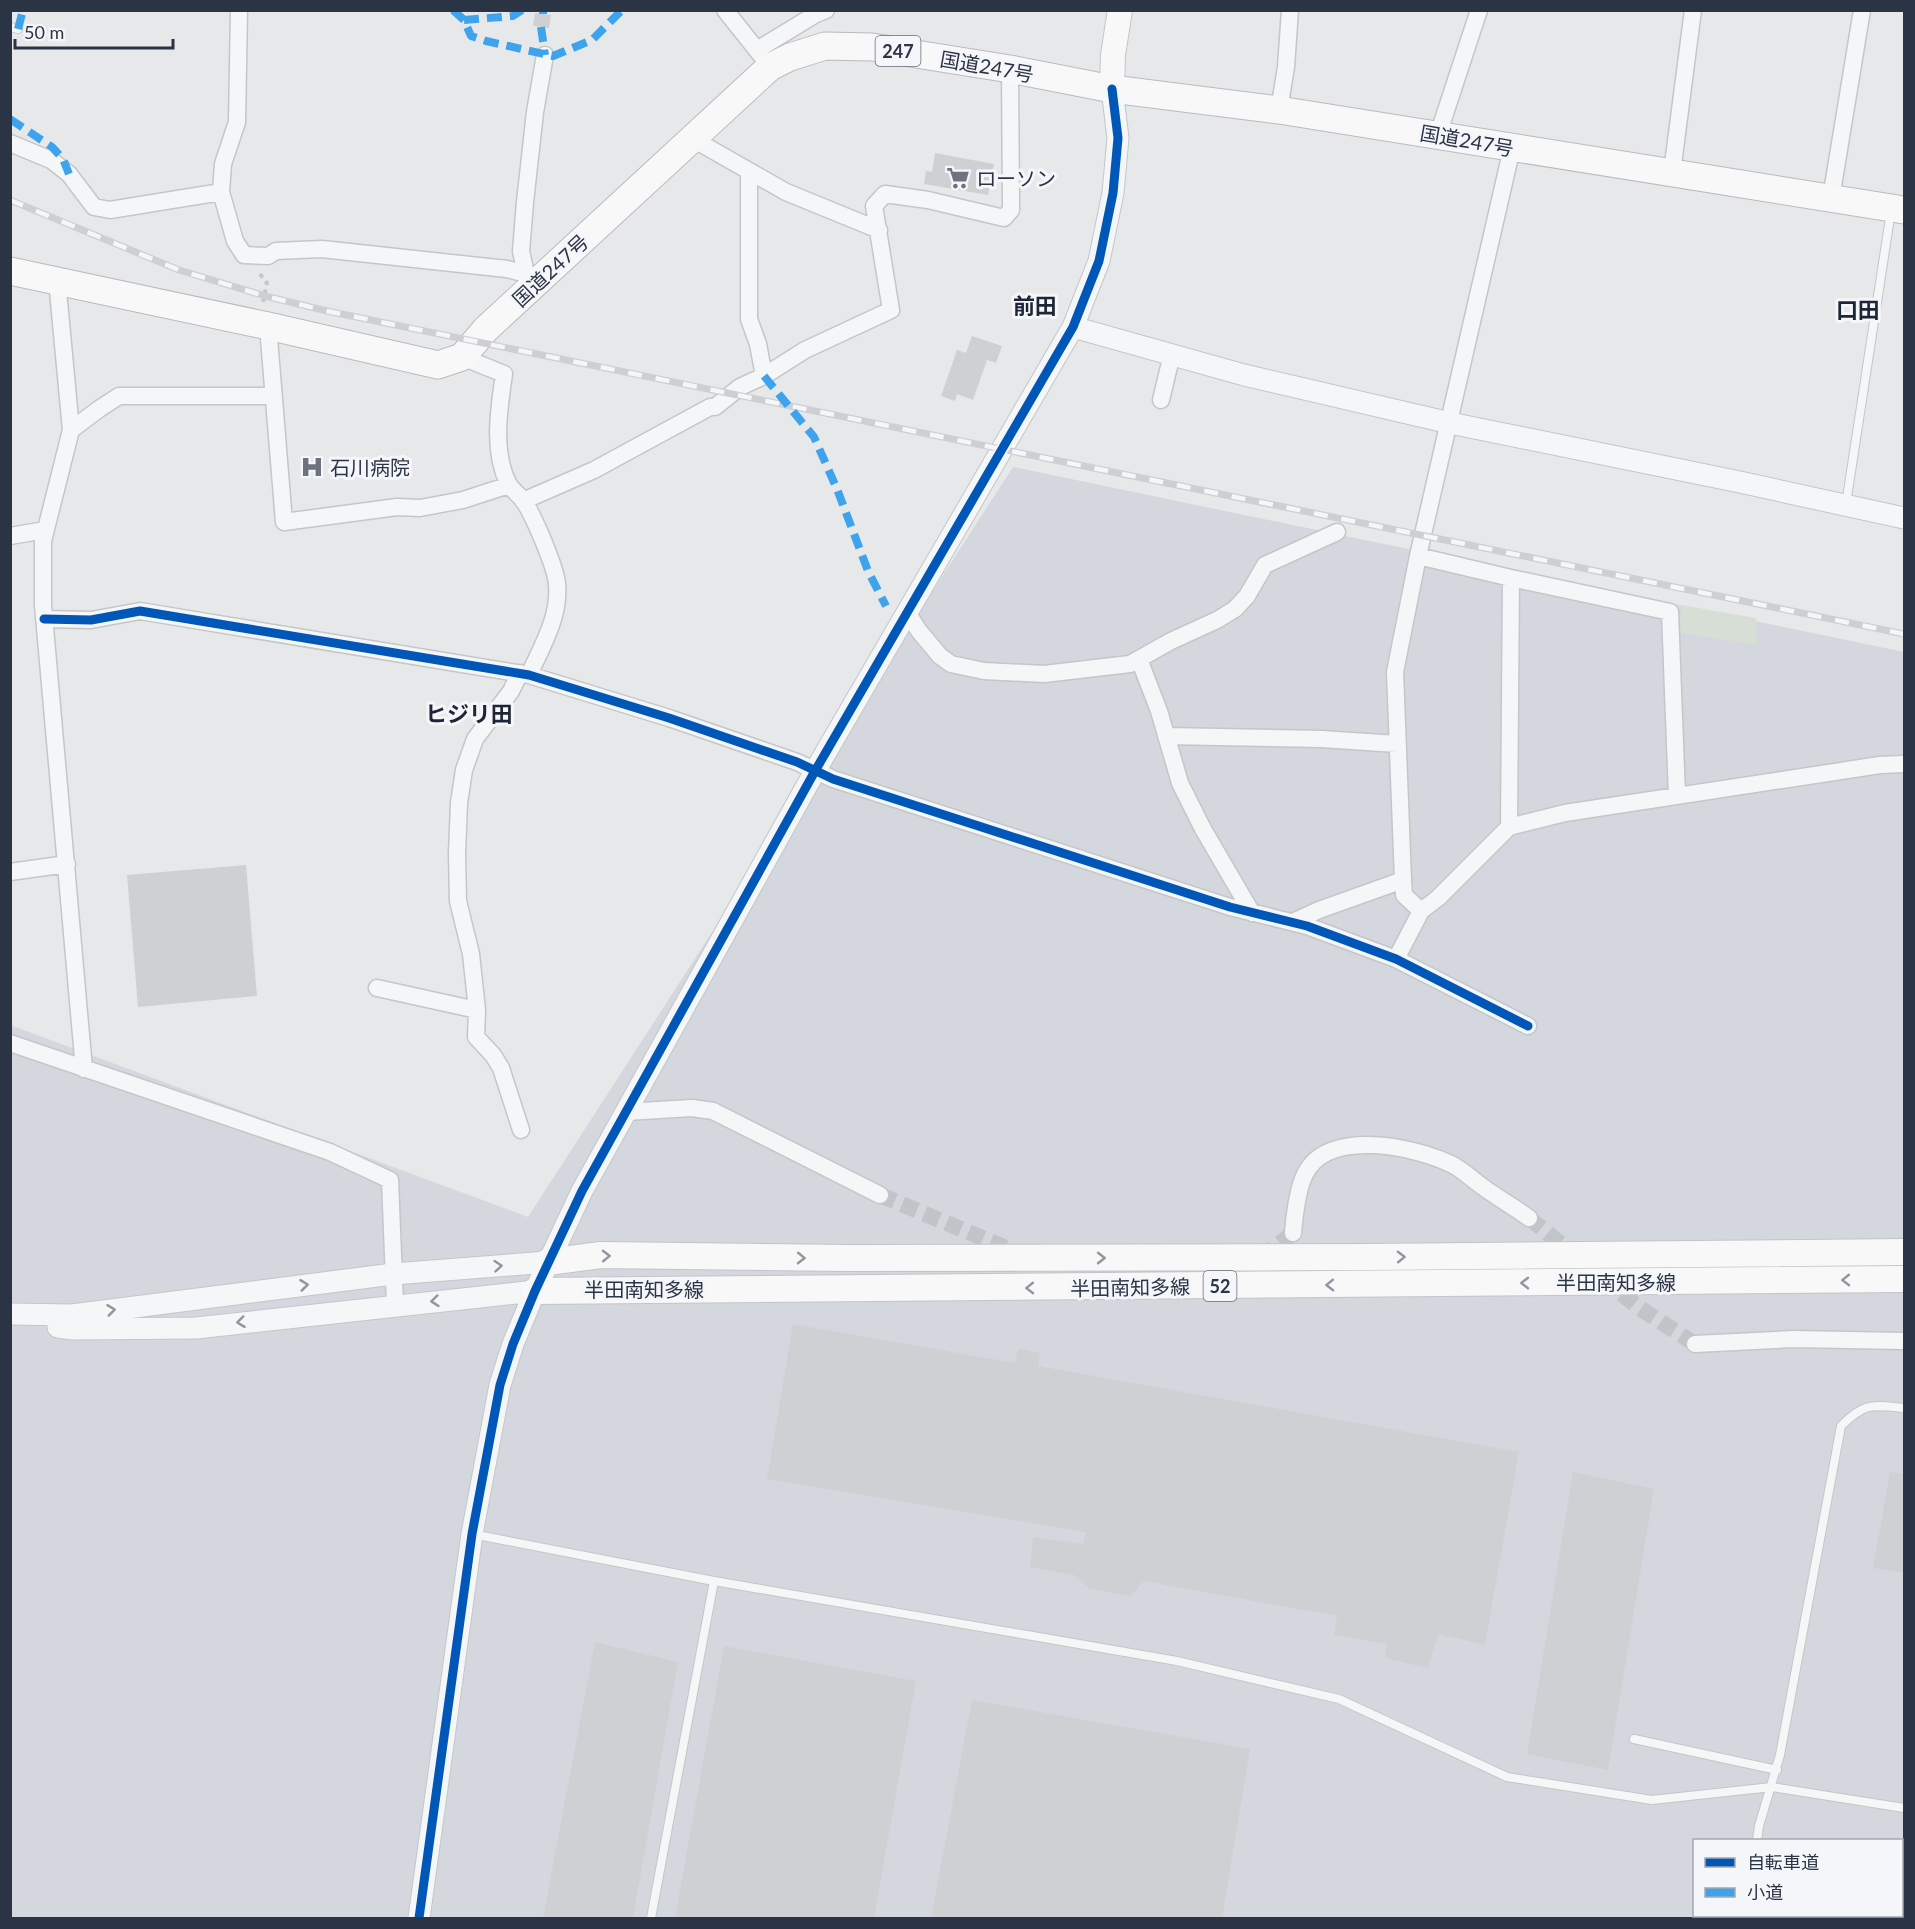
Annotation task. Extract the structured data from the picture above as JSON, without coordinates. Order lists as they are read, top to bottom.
{
  "streets": {
    "highway": ["247", "国道247号"],
    "main road": ["半田南知多線", "52"]
  },
  "districts": ["前田", "口田", "ヒジリ田"],
  "places": {
    "supermarket": ["ローソン"],
    "hospital": ["石川病院"]
  },
  "legend": ["自転車道", "小道"],
  "scale_bar": "50 m"
}
